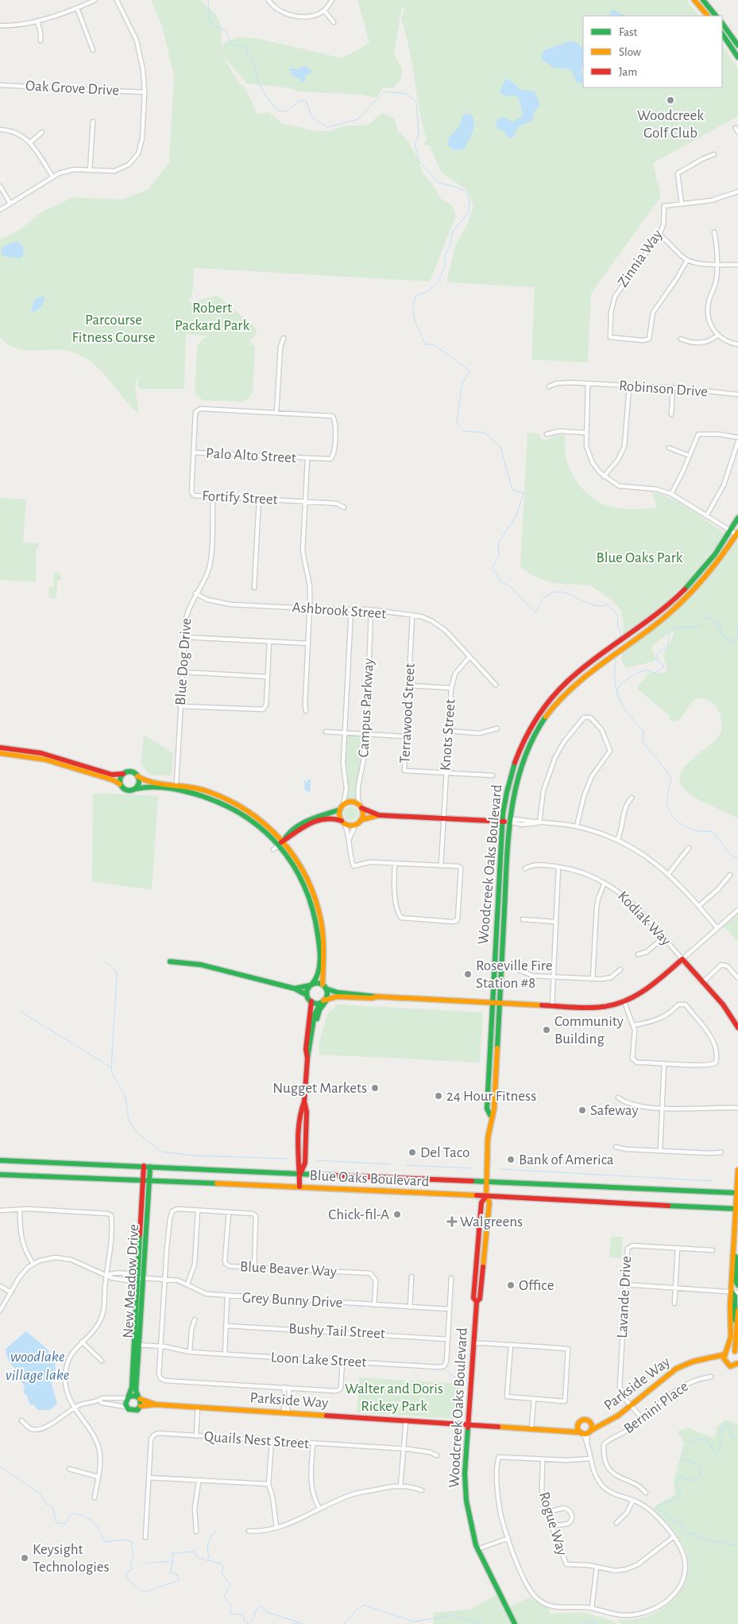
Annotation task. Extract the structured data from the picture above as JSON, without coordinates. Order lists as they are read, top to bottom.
{
  "streets": {
    "street": [
      "Oak Grove Drive",
      "Zinnia Way",
      "Robinson Drive",
      "Palo Alto Street",
      "Fortify Street",
      "Ashbrook Street",
      "Blue Dog Drive",
      "Campus Parkway",
      "Terrawood Street",
      "Knots Street",
      "Woodcreek Oaks Boulevard",
      "Kodiak Way",
      "Blue Oaks Boulevard",
      "Blue Beaver Way",
      "New Meadow Drive",
      "Lavande Drive",
      "Grey Bunny Drive",
      "Bushy Tail Street",
      "Loon Lake Street",
      "Parkside Way",
      "Bernini Place",
      "Quails Nest Street",
      "Rogue Way"
    ]
  },
  "crossings": [
    ["Palo Alto Street", "Fortify Street"],
    ["Fortify Street", "Blue Dog Drive"],
    ["Ashbrook Street", "Blue Dog Drive"],
    ["Ashbrook Street", "Campus Parkway"],
    ["Ashbrook Street", "Terrawood Street"],
    ["Ashbrook Street", "Knots Street"],
    ["Terrawood Street", "Knots Street"],
    ["Woodcreek Oaks Boulevard", "Blue Oaks Boulevard"],
    ["Woodcreek Oaks Boulevard", "Parkside Way"],
    ["Blue Oaks Boulevard", "New Meadow Drive"],
    ["Blue Beaver Way", "Grey Bunny Drive"],
    ["New Meadow Drive", "Grey Bunny Drive"],
    ["New Meadow Drive", "Loon Lake Street"],
    ["New Meadow Drive", "Parkside Way"],
    ["Lavande Drive", "Parkside Way"],
    ["Lavande Drive", "Bernini Place"],
    ["Grey Bunny Drive", "Loon Lake Street"],
    ["Bushy Tail Street", "Loon Lake Street"]
  ],
  "water": ["woodlake village lake"],
  "parks": [
    "Robert Packard Park",
    "Parcourse Fitness Course",
    "Blue Oaks Park",
    "Walter and Doris Rickey Park"
  ],
  "places": {
    "other": [
      "Woodcreek Golf Club",
      "Roseville Fire Station #8",
      "Community Building",
      "Nugget Markets",
      "24 Hour Fitness",
      "Safeway",
      "Del Taco",
      "Bank of America",
      "Chick-fil-A",
      "Office",
      "Keysight Technologies"
    ],
    "health": ["Walgreens"]
  },
  "legend": ["Fast", "Slow", "Jam"]
}
